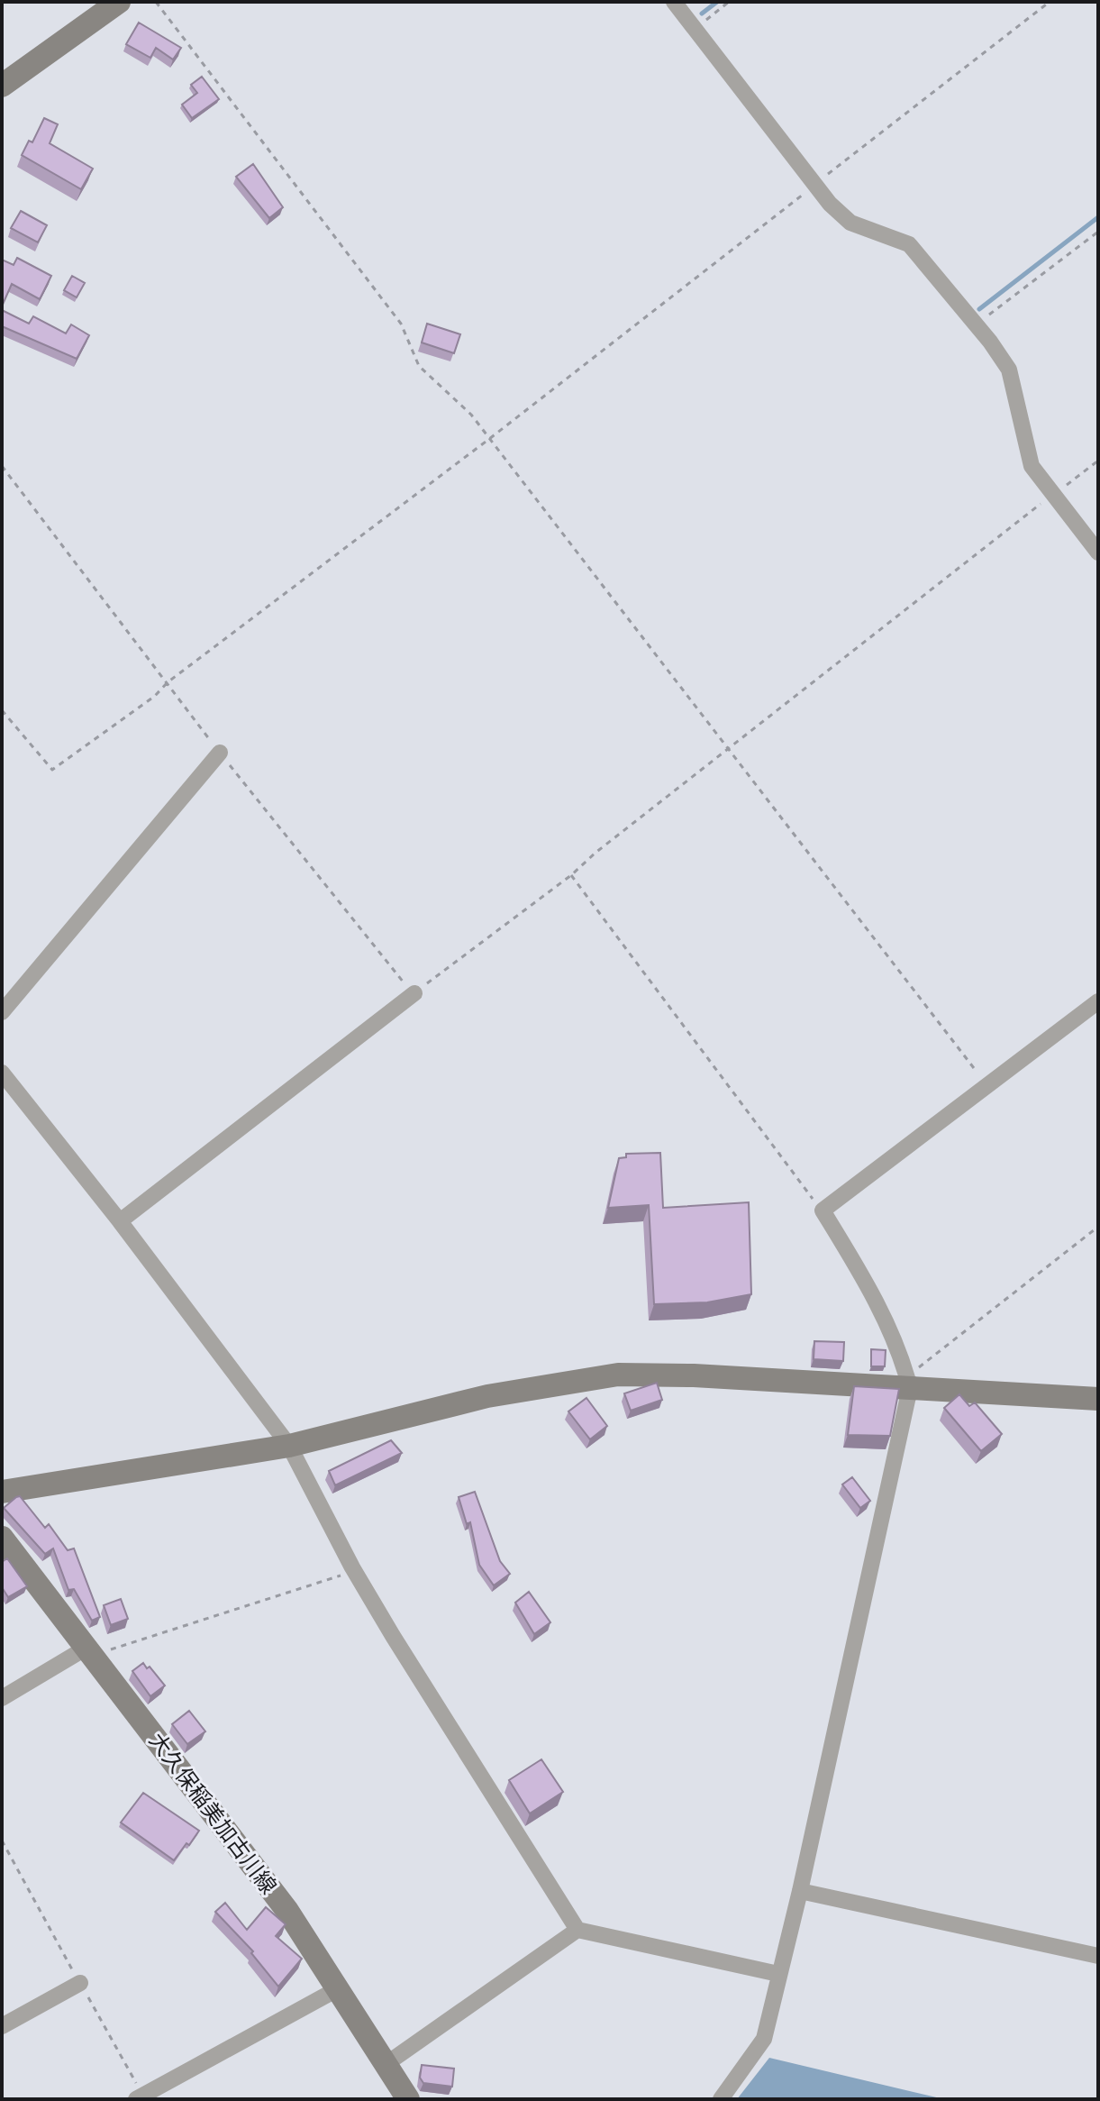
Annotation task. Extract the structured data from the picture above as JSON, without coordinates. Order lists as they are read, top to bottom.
{
  "streets": {
    "street": ["大久保稲美加古川線"]
  }
}
